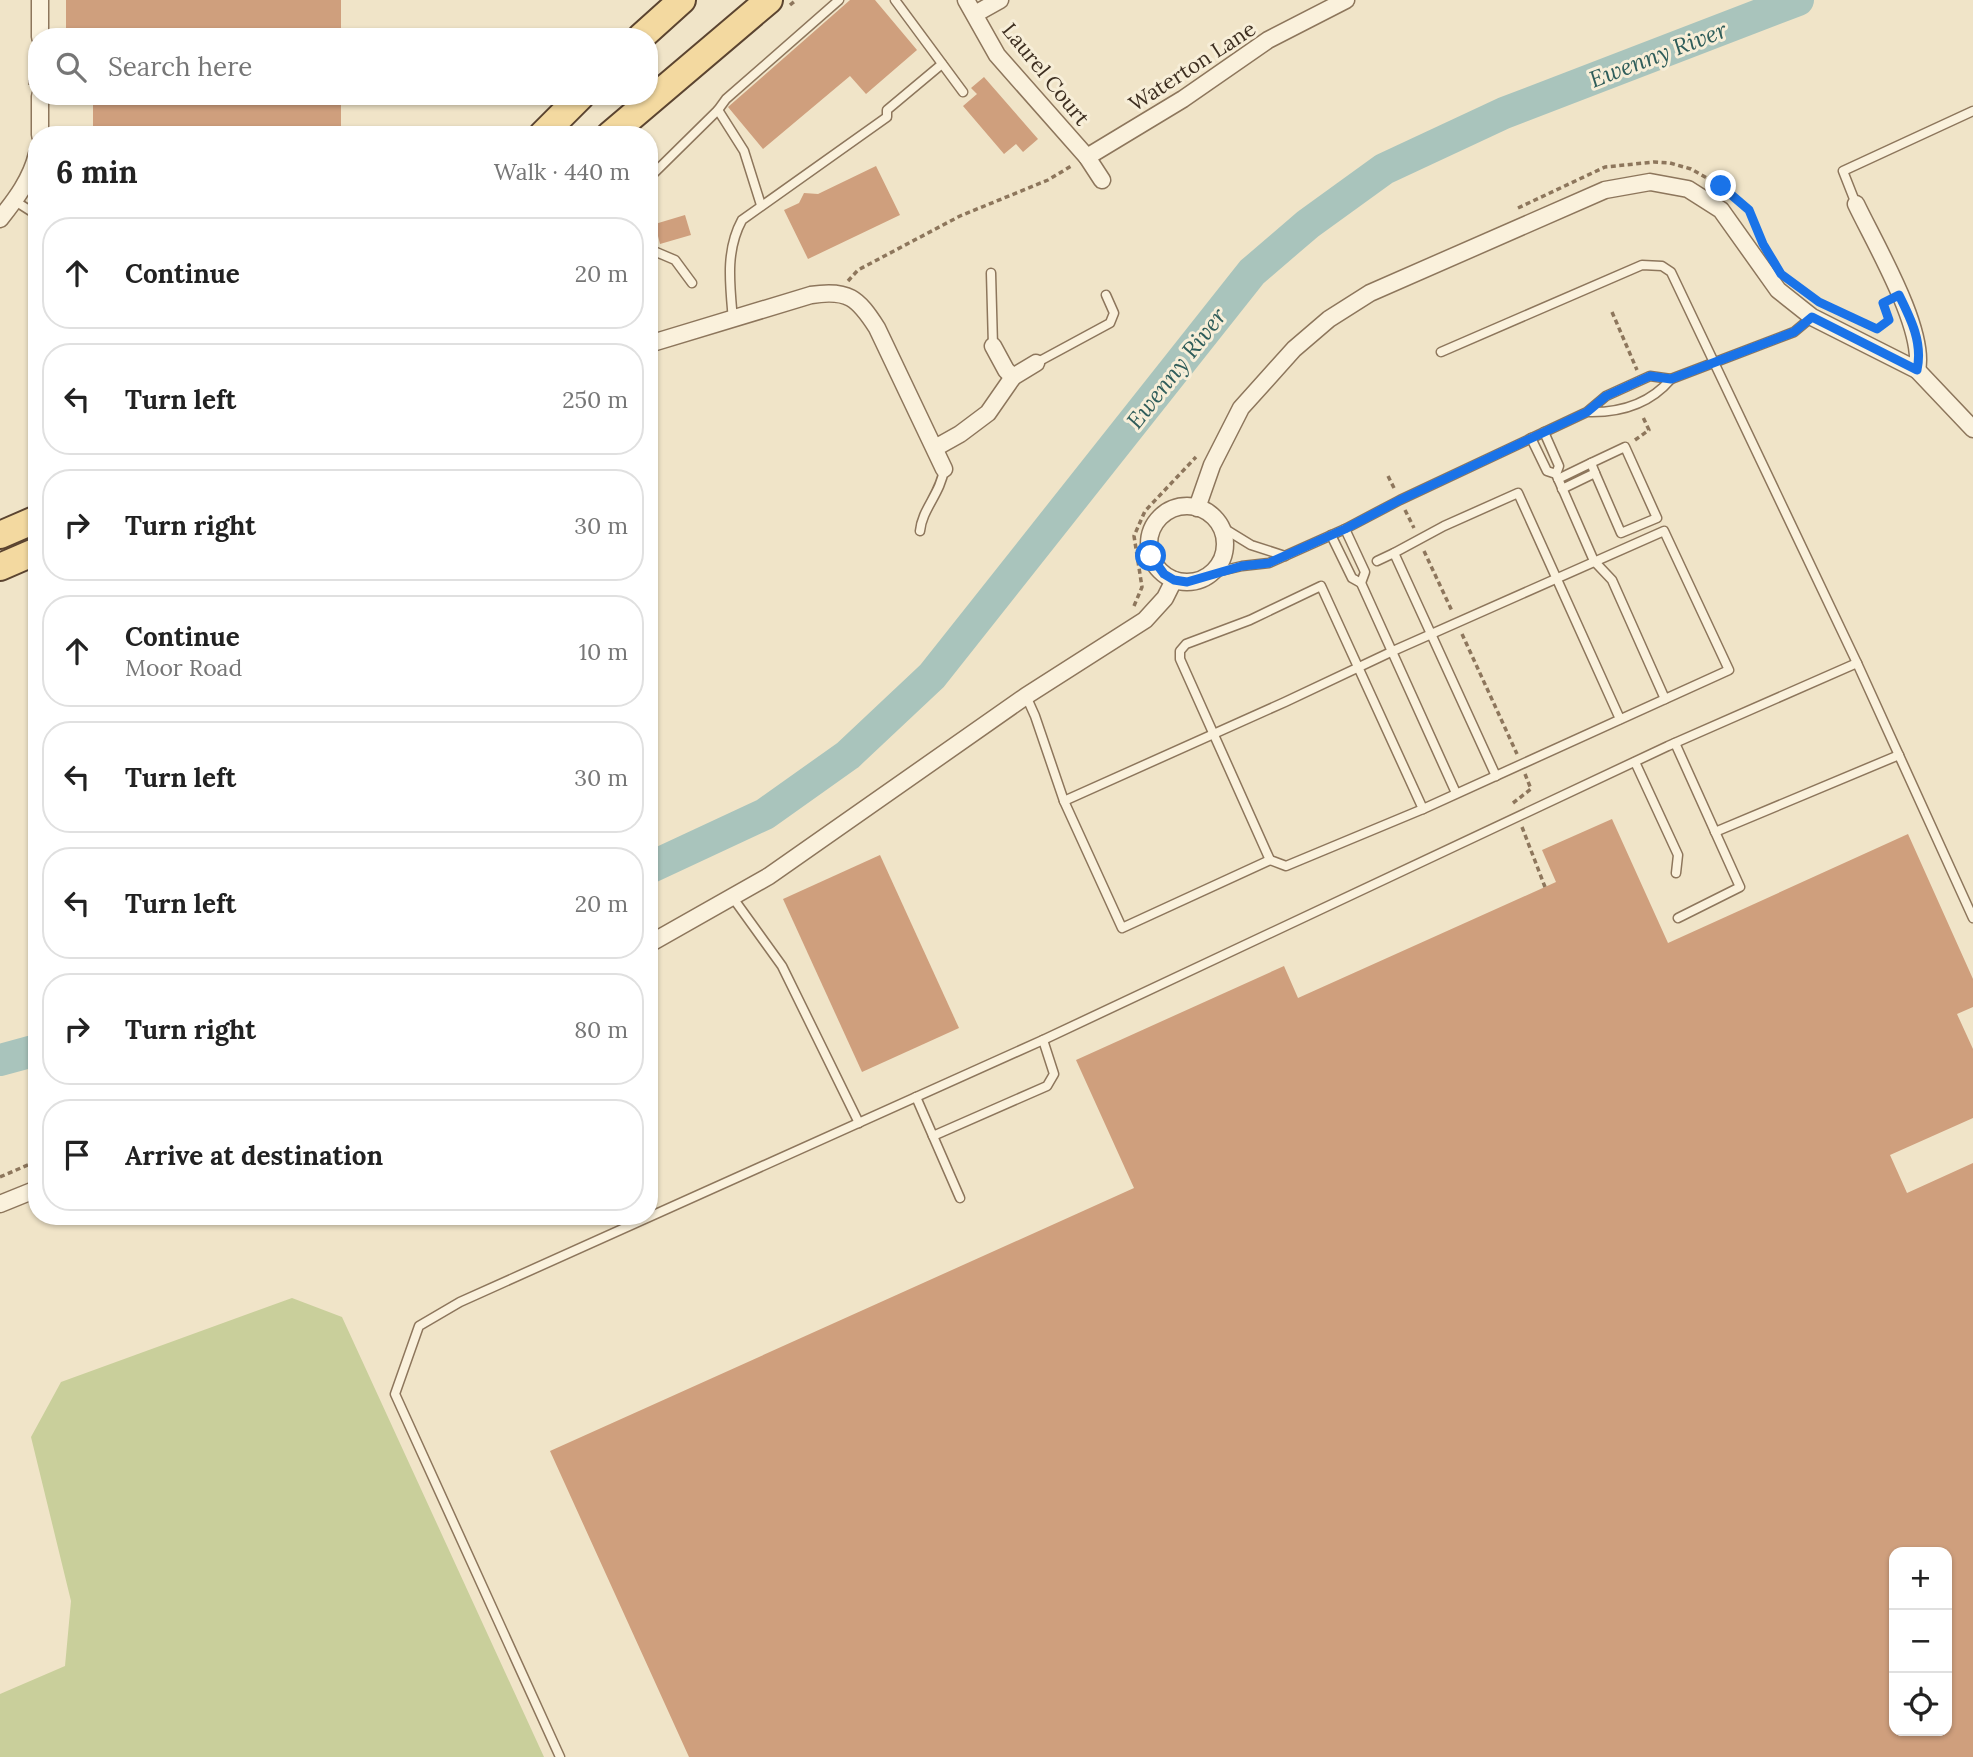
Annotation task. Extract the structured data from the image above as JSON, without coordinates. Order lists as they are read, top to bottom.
{
  "streets": {
    "street": ["Waterton Lane", "Laurel Court"]
  },
  "crossings": [
    ["Waterton Lane", "Laurel Court"]
  ],
  "water": ["Ewenny River"],
  "page": {
    "search": "Search here",
    "heading": ["6 min", "Walk · 440 m"],
    "list": [
      ["Continue", "20 m"],
      ["Turn left", "250 m"],
      ["Turn right", "30 m"],
      ["Continue", "Moor Road", "10 m"],
      ["Turn left", "30 m"],
      ["Turn left", "20 m"],
      ["Turn right", "80 m"],
      "Arrive at destination"
    ],
    "map_buttons": ["+", "−"]
  }
}
